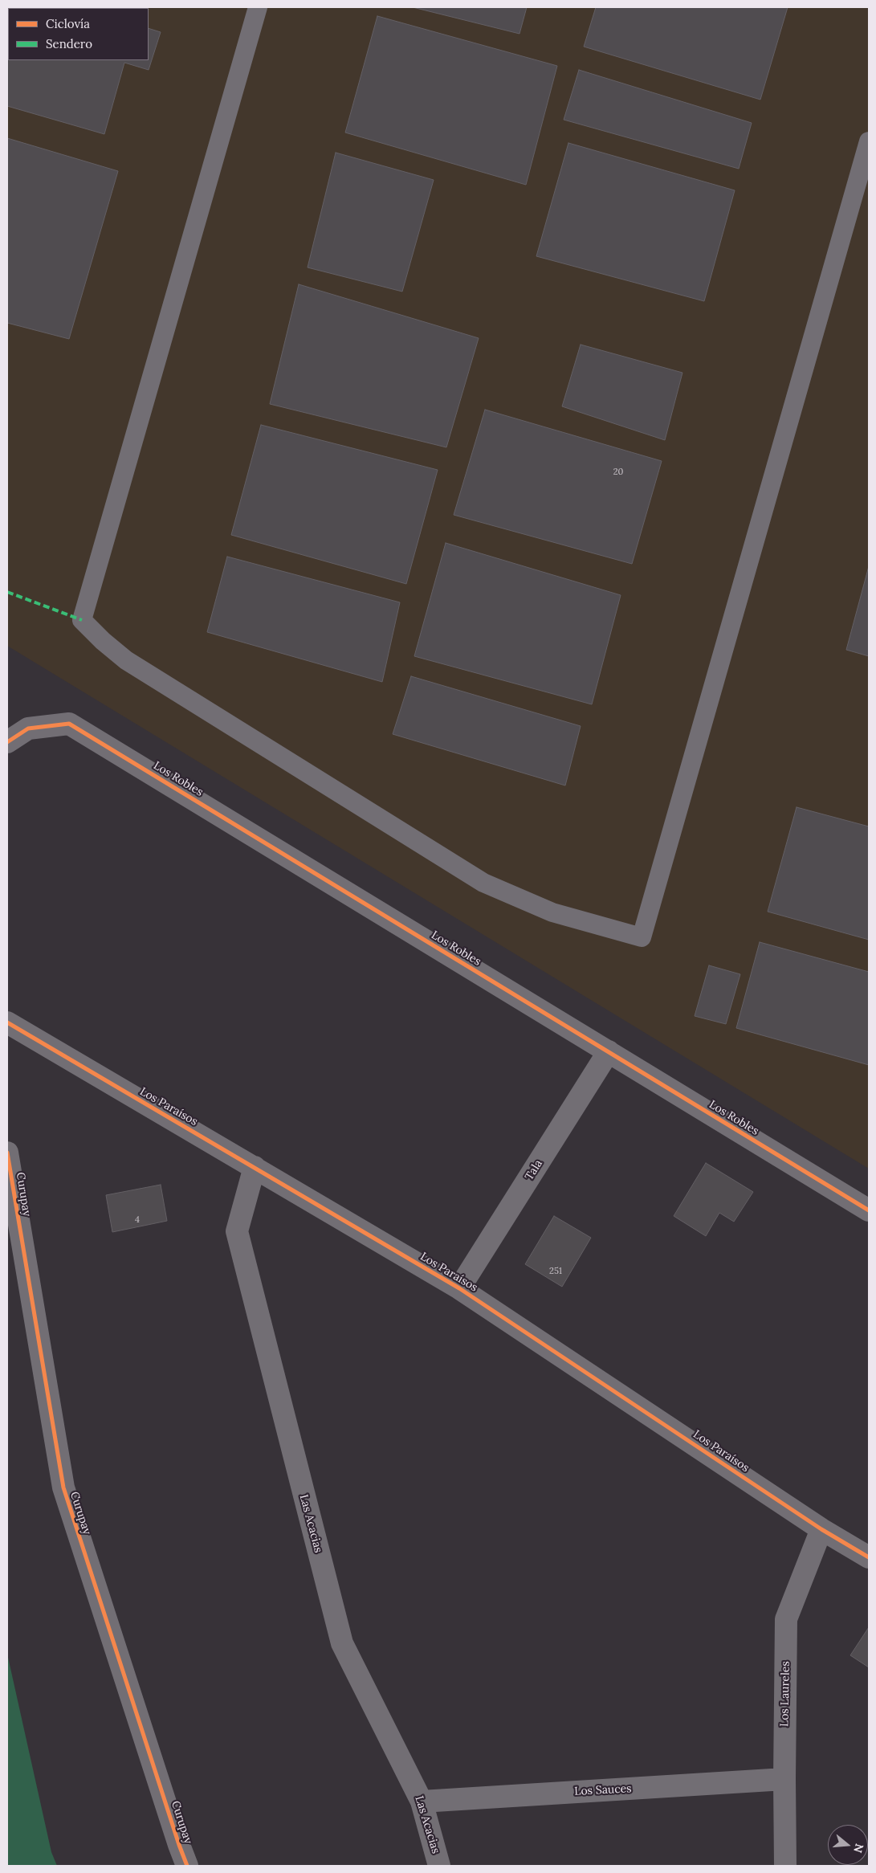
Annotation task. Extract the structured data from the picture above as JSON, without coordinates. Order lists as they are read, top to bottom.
{
  "streets": {
    "street": [
      "Los Robles",
      "Los Paraísos",
      "Tala",
      "Curupay",
      "Las Acacias",
      "Los Laureles",
      "Los Sauces"
    ]
  },
  "crossings": [
    ["Los Robles", "Tala"],
    ["Los Paraísos", "Tala"],
    ["Los Paraísos", "Las Acacias"],
    ["Los Paraísos", "Los Laureles"],
    ["Las Acacias", "Los Sauces"],
    ["Los Laureles", "Los Sauces"]
  ],
  "house_numbers": ["20", "4", "251"],
  "legend": ["Ciclovía", "Sendero"],
  "north": "right"
}
